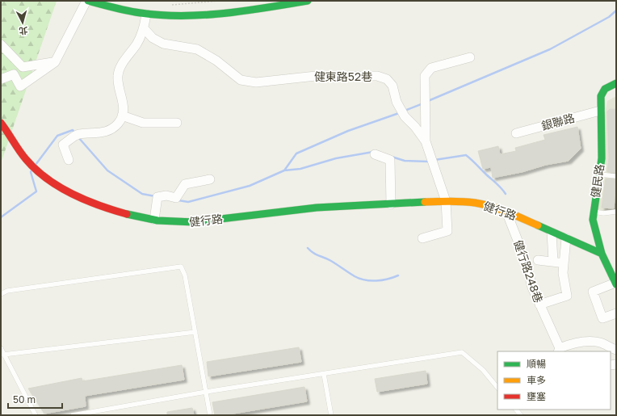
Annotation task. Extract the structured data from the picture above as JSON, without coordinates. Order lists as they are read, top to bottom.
{
  "streets": {
    "street": [
      "健東路52巷",
      "銀聯路",
      "健民路",
      "健行路",
      "健行路248巷"
    ]
  },
  "crossings": [
    ["銀聯路", "健民路"],
    ["健民路", "健行路"],
    ["健行路", "健行路248巷"]
  ],
  "legend": ["順暢", "車多", "壅塞"],
  "scale_bar": "50 m",
  "north": "bottom"
}
